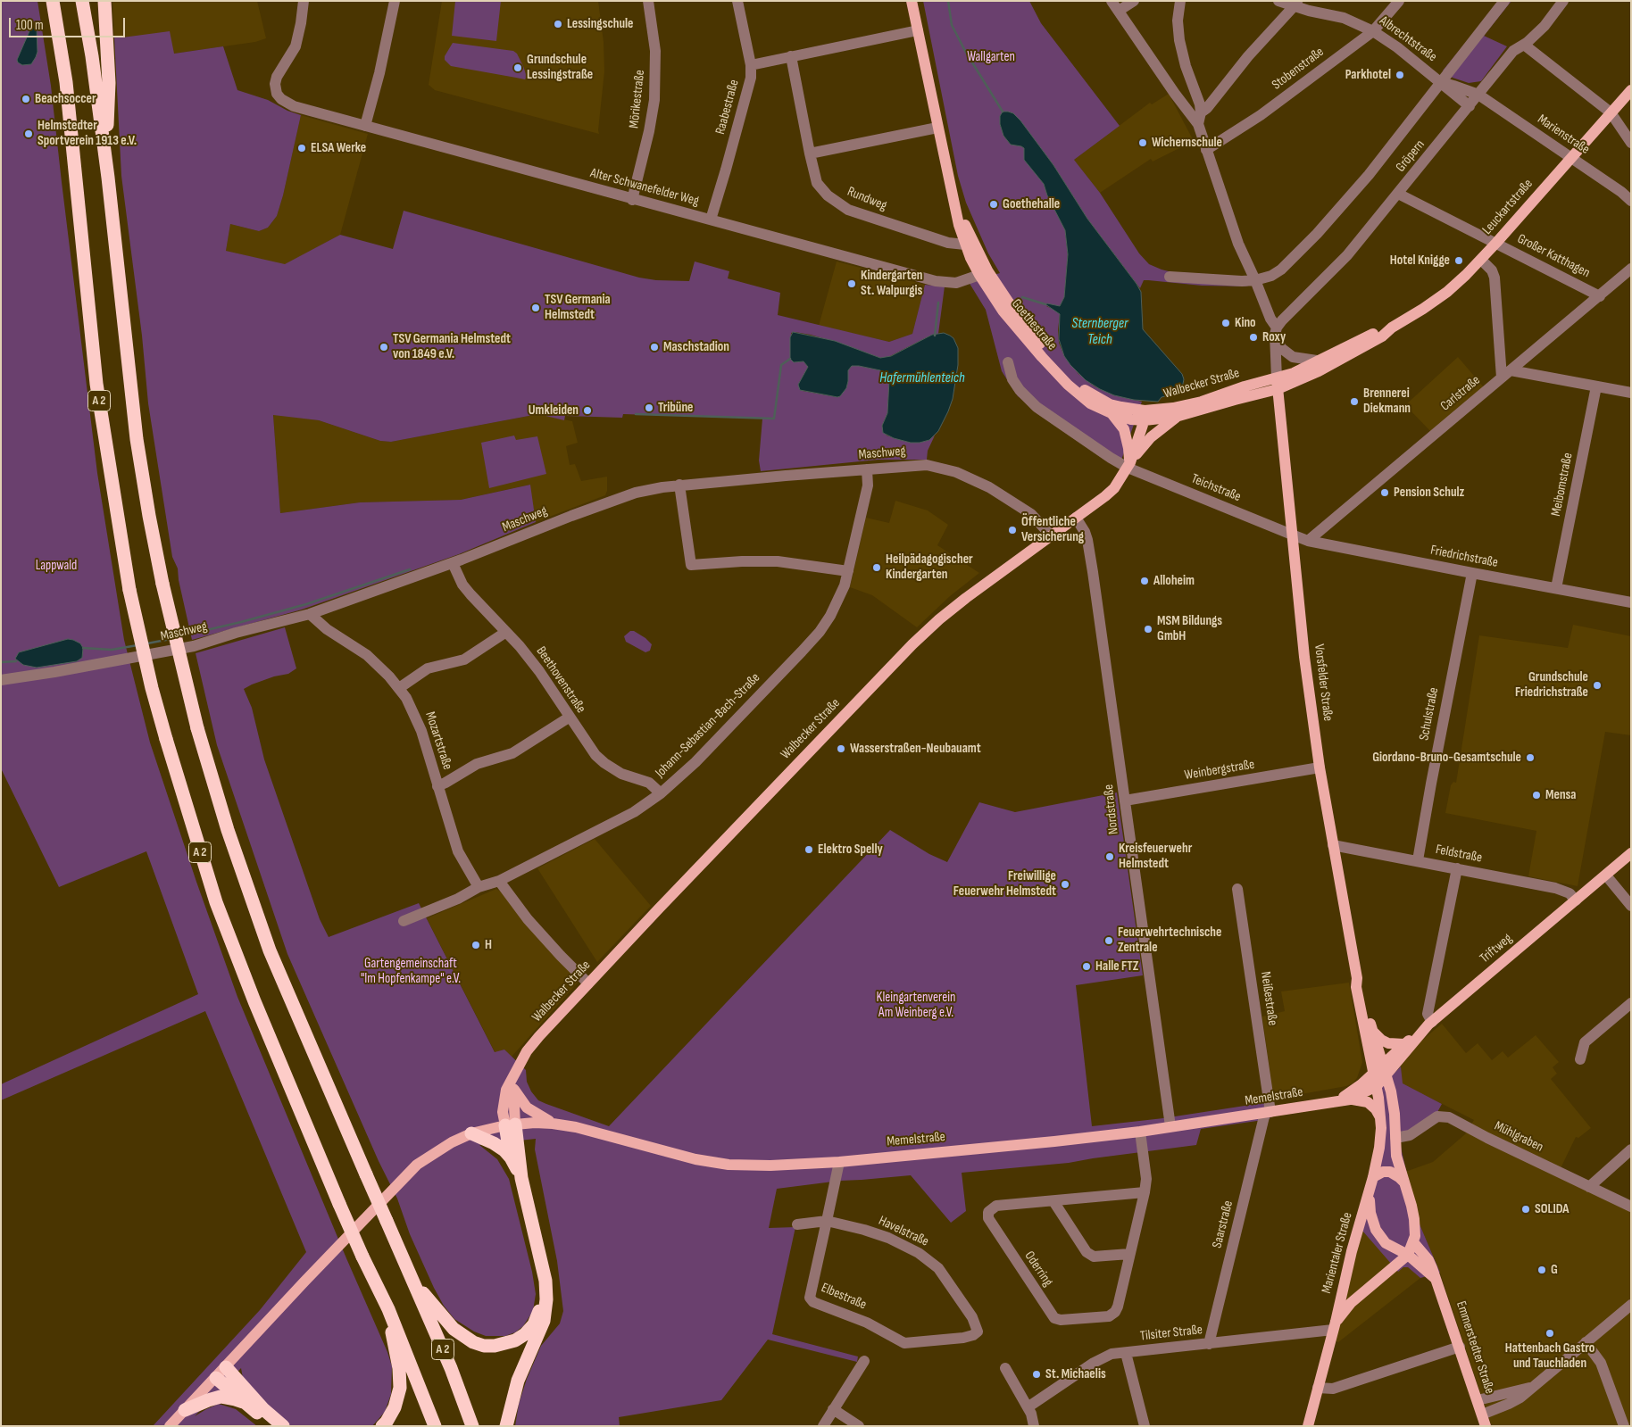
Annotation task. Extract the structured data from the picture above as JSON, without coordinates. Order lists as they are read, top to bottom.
{
  "streets": {
    "highway": ["A 2"],
    "main road": [
      "Leuckartstraße",
      "Goethestraße",
      "Walbecker Straße",
      "Vorsfelder Straße",
      "Triftweg",
      "Memelstraße",
      "Marientaler Straße",
      "Emmerstedter Straße"
    ],
    "street": [
      "Albrechtstraße",
      "Stobenstraße",
      "Mörikestraße",
      "Raabestraße",
      "Marienstraße",
      "Gröpern",
      "Alter Schwanefelder Weg",
      "Rundweg",
      "Großer Katthagen",
      "Carlstraße",
      "Maschweg",
      "Meibomstraße",
      "Teichstraße",
      "Friedrichstraße",
      "Beethovenstraße",
      "Schulstraße",
      "Johann-Sebastian-Bach-Straße",
      "Mozartstraße",
      "Weinbergstraße",
      "Nordstraße",
      "Feldstraße",
      "Neißestraße",
      "Mühlgraben",
      "Saarstraße",
      "Havelstraße",
      "Oderring",
      "Elbestraße",
      "Tilsiter Straße"
    ]
  },
  "crossings": [
    ["Albrechtstraße", "Stobenstraße"],
    ["Albrechtstraße", "Marienstraße"],
    ["Albrechtstraße", "Gröpern"],
    ["Mörikestraße", "Alter Schwanefelder Weg"],
    ["Raabestraße", "Alter Schwanefelder Weg"],
    ["Marienstraße", "Gröpern"],
    ["Marienstraße", "Leuckartstraße"],
    ["Gröpern", "Großer Katthagen"],
    ["Alter Schwanefelder Weg", "Goethestraße"],
    ["Rundweg", "Goethestraße"],
    ["Leuckartstraße", "Großer Katthagen"],
    ["Leuckartstraße", "Walbecker Straße"],
    ["Leuckartstraße", "Vorsfelder Straße"],
    ["Großer Katthagen", "Carlstraße"],
    ["Goethestraße", "Walbecker Straße"],
    ["Walbecker Straße", "Maschweg"],
    ["Walbecker Straße", "Teichstraße"],
    ["Walbecker Straße", "Vorsfelder Straße"],
    ["Walbecker Straße", "Nordstraße"],
    ["Walbecker Straße", "Memelstraße"],
    ["Carlstraße", "Friedrichstraße"],
    ["Maschweg", "Beethovenstraße"],
    ["Maschweg", "Johann-Sebastian-Bach-Straße"],
    ["Maschweg", "Mozartstraße"],
    ["Meibomstraße", "Friedrichstraße"],
    ["Teichstraße", "Friedrichstraße"],
    ["Teichstraße", "Vorsfelder Straße"],
    ["Friedrichstraße", "Vorsfelder Straße"],
    ["Friedrichstraße", "Schulstraße"],
    ["Beethovenstraße", "Johann-Sebastian-Bach-Straße"],
    ["Vorsfelder Straße", "Weinbergstraße"],
    ["Vorsfelder Straße", "Feldstraße"],
    ["Vorsfelder Straße", "Triftweg"],
    ["Vorsfelder Straße", "Memelstraße"],
    ["Vorsfelder Straße", "Mühlgraben"],
    ["Vorsfelder Straße", "Marientaler Straße"],
    ["Vorsfelder Straße", "Emmerstedter Straße"],
    ["Schulstraße", "Feldstraße"],
    ["Johann-Sebastian-Bach-Straße", "Mozartstraße"],
    ["Weinbergstraße", "Nordstraße"],
    ["Nordstraße", "Memelstraße"],
    ["Feldstraße", "Triftweg"],
    ["Triftweg", "Memelstraße"],
    ["Neißestraße", "Memelstraße"],
    ["Neißestraße", "Saarstraße"],
    ["Memelstraße", "Saarstraße"],
    ["Memelstraße", "Marientaler Straße"],
    ["Memelstraße", "Oderring"],
    ["Memelstraße", "Elbestraße"],
    ["Saarstraße", "Tilsiter Straße"],
    ["Havelstraße", "Elbestraße"],
    ["Marientaler Straße", "Tilsiter Straße"],
    ["Marientaler Straße", "Emmerstedter Straße"]
  ],
  "water": ["Sternberger Teich", "Hafermühlenteich"],
  "parks": [
    "Wallgarten",
    "Lappwald",
    "Gartengemeinschaft \"Im Hopfenkampe\" e.V.",
    "Kleingartenverein Am Weinberg e.V."
  ],
  "places": [
    "Lessingschule",
    "Grundschule Lessingstraße",
    "Parkhotel",
    "Beachsoccer",
    "Helmstedter Sportverein 1913 e.V.",
    "Wichernschule",
    "ELSA Werke",
    "Goethehalle",
    "Hotel Knigge",
    "Kindergarten St. Walpurgis",
    "TSV Germania Helmstedt",
    "Kino",
    "Roxy",
    "TSV Germania Helmstedt von 1849 e.V.",
    "Maschstadion",
    "Brennerei Diekmann",
    "Tribüne",
    "Umkleiden",
    "Pension Schulz",
    "Öffentliche Versicherung",
    "Heilpädagogischer Kindergarten",
    "Alloheim",
    "MSM Bildungs GmbH",
    "Grundschule Friedrichstraße",
    "Wasserstraßen-Neubauamt",
    "Giordano-Bruno-Gesamtschule",
    "Mensa",
    "Elektro Spelly",
    "Kreisfeuerwehr Helmstedt",
    "Freiwillige Feuerwehr Helmstedt",
    "Feuerwehrtechnische Zentrale",
    "H",
    "Halle FTZ",
    "SOLIDA",
    "G",
    "Hattenbach Gastro und Tauchladen",
    "St. Michaelis"
  ],
  "scale_bar": "100 m"
}
